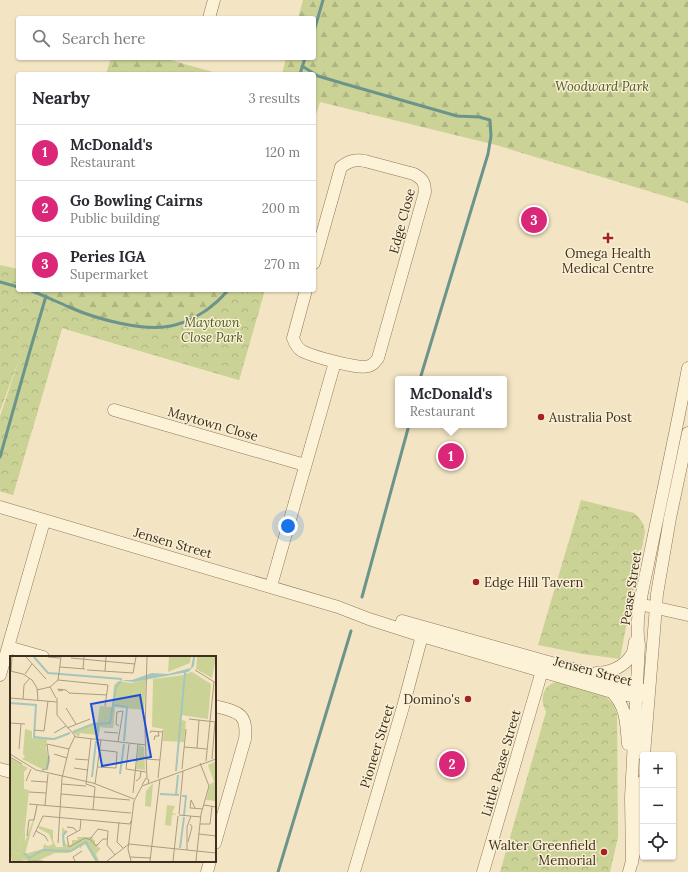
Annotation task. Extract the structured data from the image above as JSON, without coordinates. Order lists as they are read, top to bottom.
{
  "streets": {
    "street": [
      "Edge Close",
      "Maytown Close",
      "Jensen Street",
      "Pease Street",
      "Pioneer Street",
      "Little Pease Street"
    ]
  },
  "crossings": [
    ["Jensen Street", "Pease Street"],
    ["Jensen Street", "Pioneer Street"],
    ["Jensen Street", "Little Pease Street"]
  ],
  "parks": ["Woodward Park", "Maytown Close Park"],
  "places": {
    "health": ["Omega Health Medical Centre"],
    "other": [
      "Australia Post",
      "Edge Hill Tavern",
      "Domino's",
      "Walter Greenfield Memorial"
    ]
  },
  "page": {
    "search": "Search here",
    "heading": ["Nearby", "3 results"],
    "list": [
      {
        "mark": "1",
        "name": "McDonald's",
        "note": "Restaurant",
        "value": "120 m"
      },
      {
        "mark": "2",
        "name": "Go Bowling Cairns",
        "note": "Public building",
        "value": "200 m"
      },
      {
        "mark": "3",
        "name": "Peries IGA",
        "note": "Supermarket",
        "value": "270 m"
      }
    ],
    "pins": ["3", "1", "2"],
    "popup": ["McDonald's", "Restaurant"],
    "map_buttons": ["+", "−"]
  }
}
